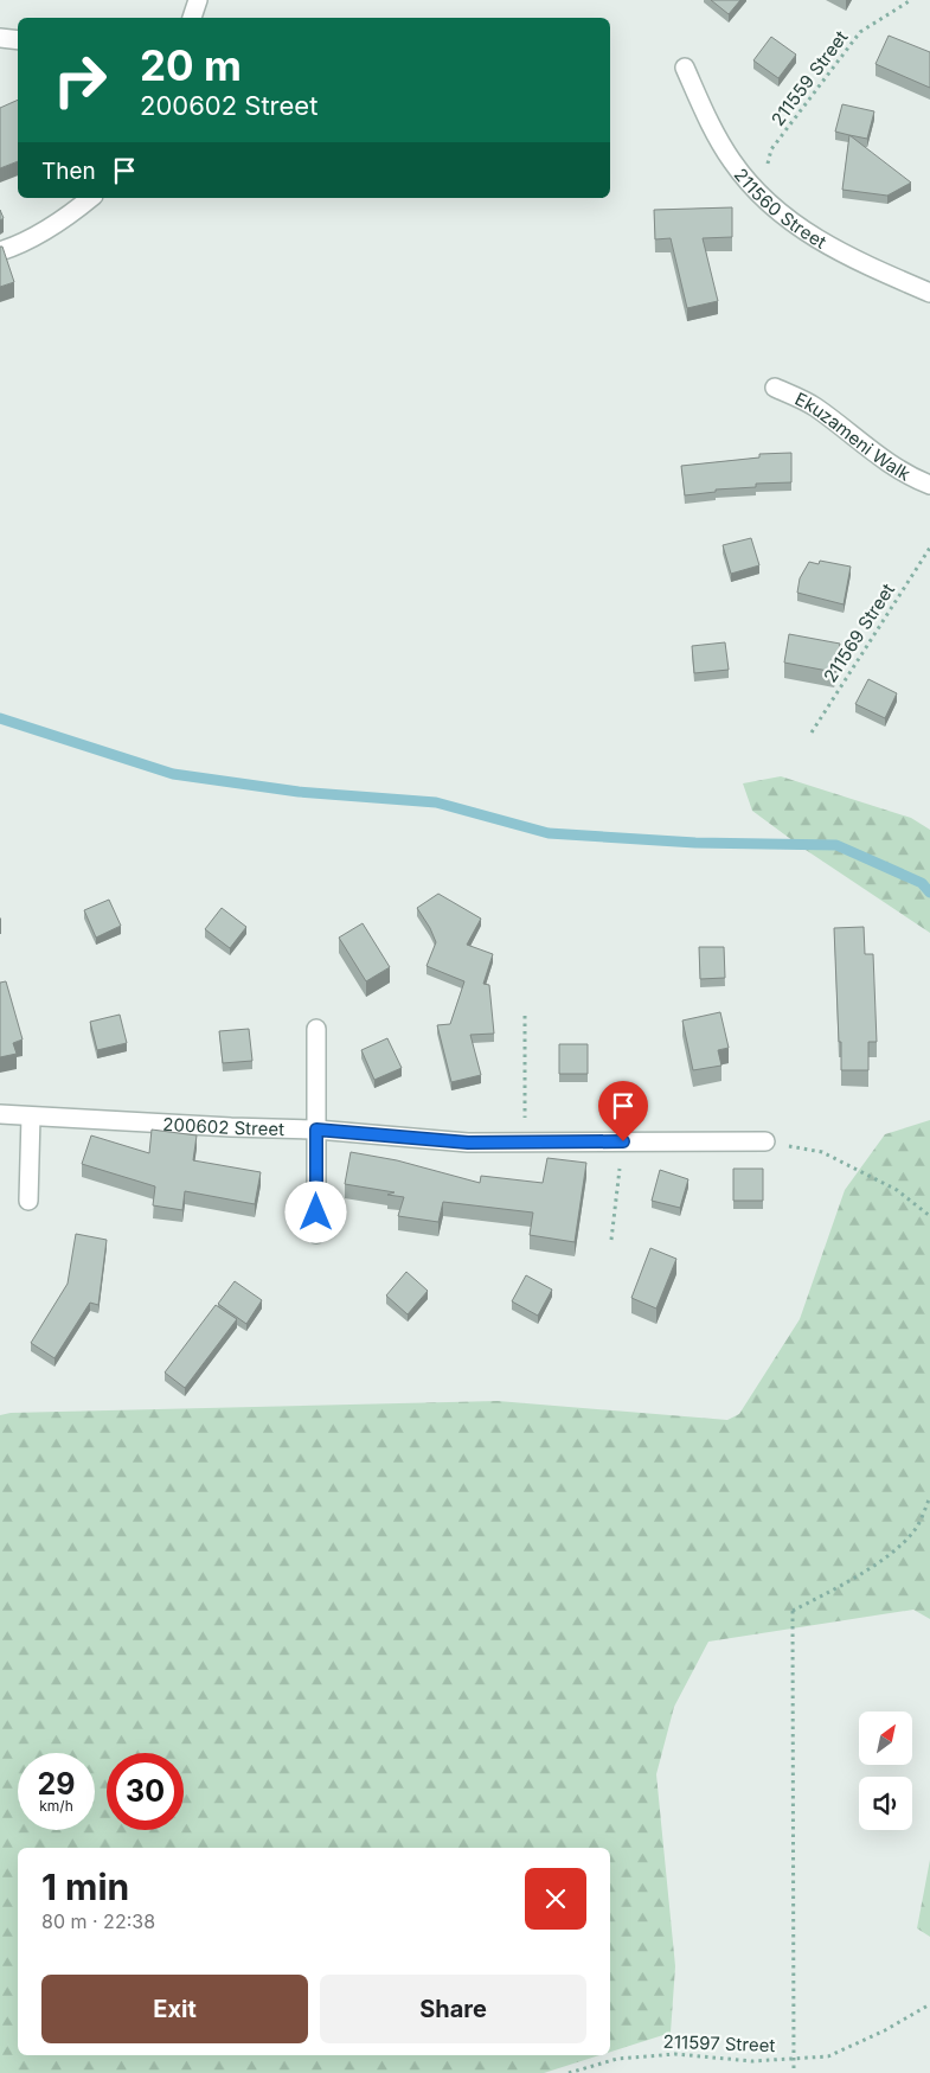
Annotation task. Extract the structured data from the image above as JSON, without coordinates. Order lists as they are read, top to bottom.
{
  "streets": {
    "street": ["211560 Street", "Ekuzameni Walk", "200602 Street"],
    "path": ["211559 Street", "211569 Street", "211597 Street"]
  },
  "crossings": [
    ["211559 Street", "211560 Street"]
  ],
  "north": "top right",
  "page": {
    "turn": ["20 m", "200602 Street"],
    "then": "Then",
    "speed": "29 km/h",
    "limit": "30",
    "heading": ["1 min", "80 m · 22:38"],
    "buttons": ["Exit", "Share"]
  }
}
